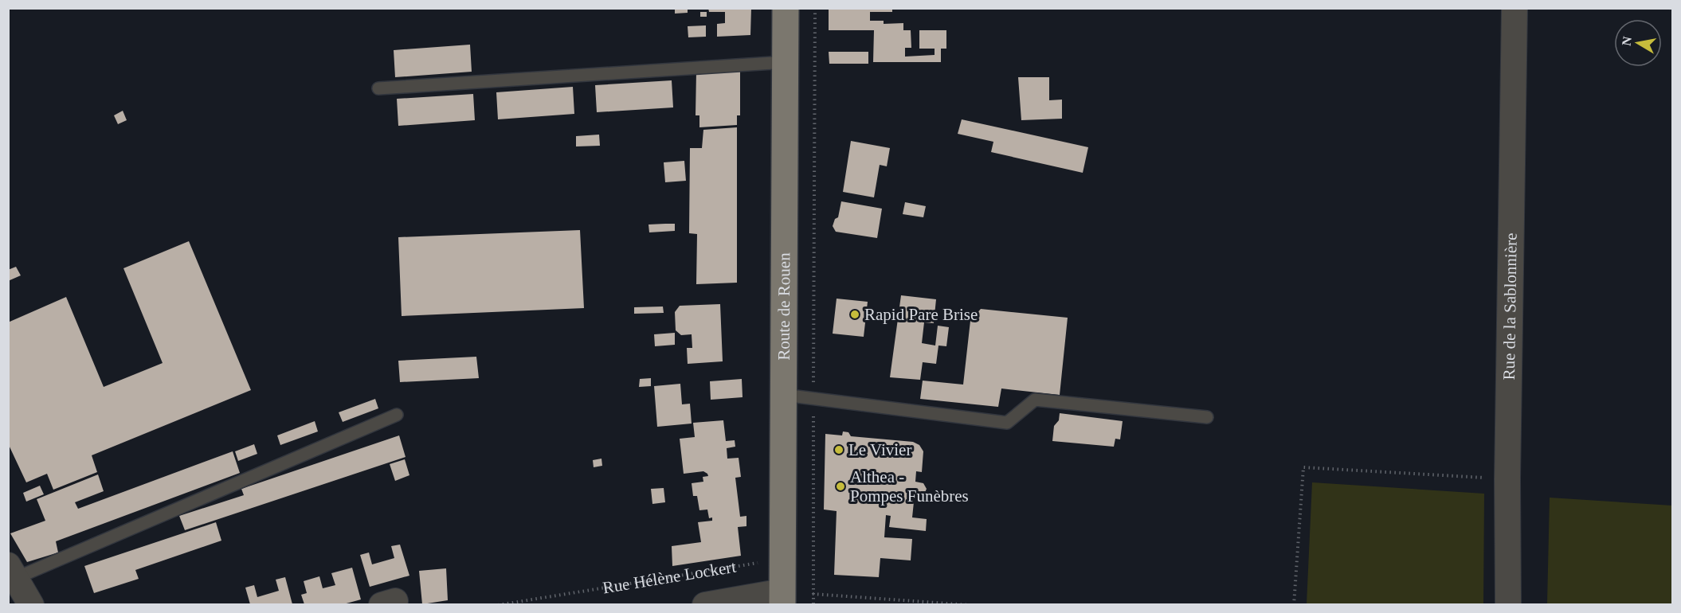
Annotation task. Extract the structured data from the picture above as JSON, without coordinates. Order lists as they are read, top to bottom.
{
  "streets": {
    "main road": ["Route de Rouen"],
    "street": ["Rue de la Sablonnière"],
    "path": ["Rue Hélène Lockert"]
  },
  "crossings": [
    ["Route de Rouen", "Rue Hélène Lockert"]
  ],
  "places": ["Rapid Pare Brise", "Le Vivier", "Althea - Pompes Funèbres"],
  "north": "left"
}
